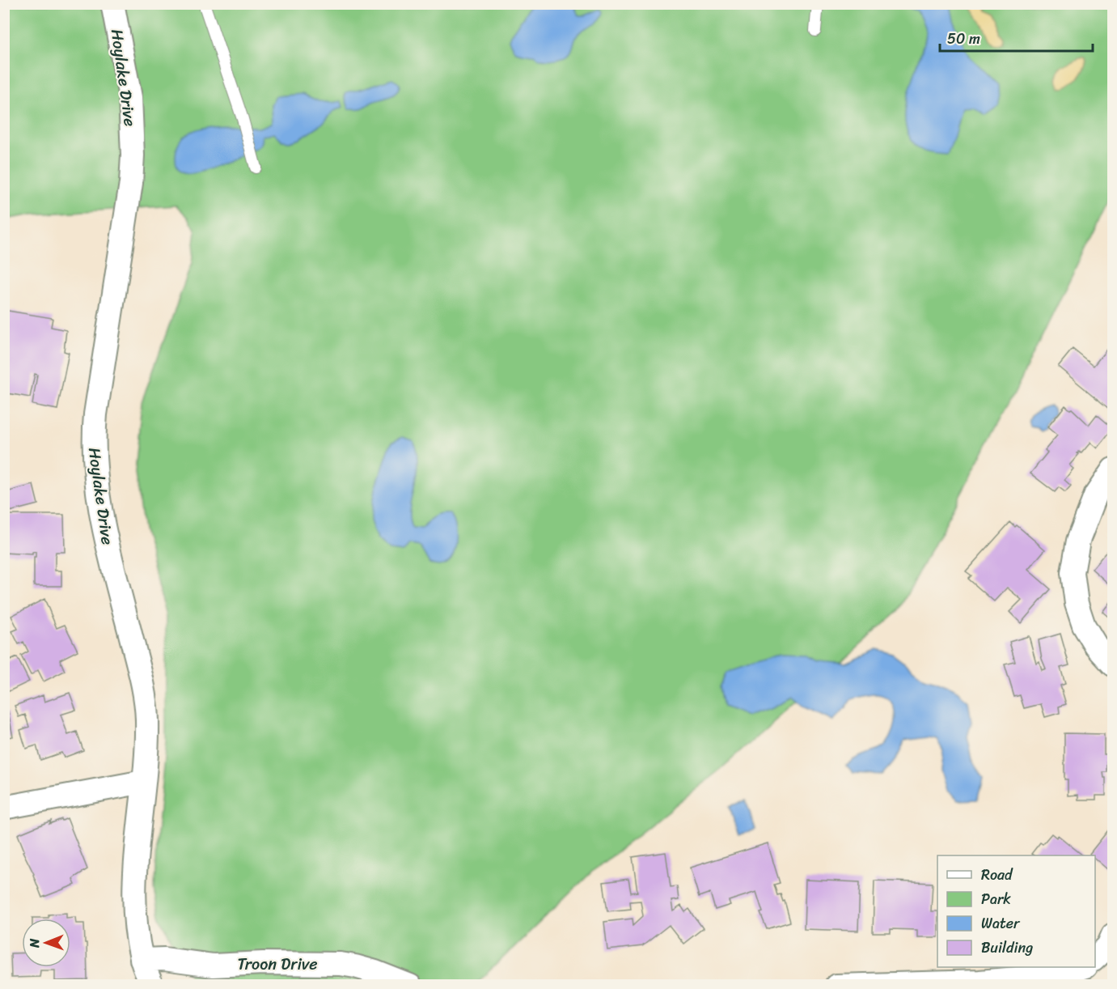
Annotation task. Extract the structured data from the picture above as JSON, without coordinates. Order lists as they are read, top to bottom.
{
  "streets": {
    "street": ["Hoylake Drive", "Troon Drive"]
  },
  "crossings": [
    ["Hoylake Drive", "Troon Drive"]
  ],
  "legend": [
    "Road",
    "Park",
    "Water",
    "Building"
  ],
  "scale_bar": "50 m",
  "north": "left"
}
